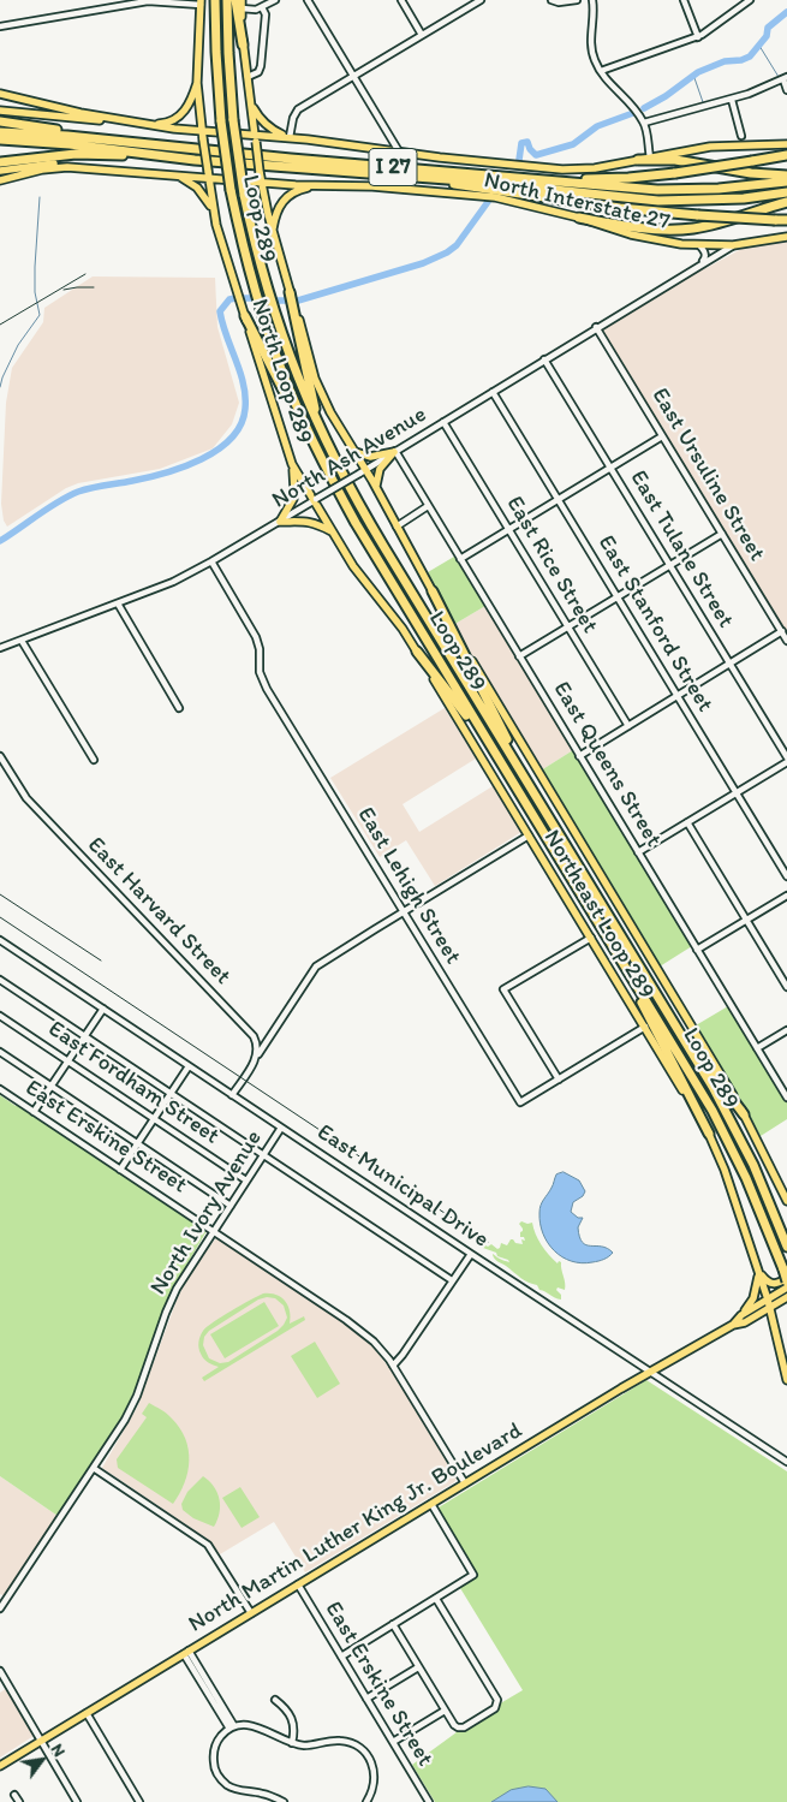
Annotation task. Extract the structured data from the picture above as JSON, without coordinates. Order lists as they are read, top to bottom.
{
  "streets": {
    "highway": ["I 27", "Loop 289"],
    "main road": [
      "North Interstate 27",
      "North Loop 289",
      "Northeast Loop 289",
      "North Martin Luther King Jr. Boulevard"
    ],
    "street": [
      "North Ash Avenue",
      "East Ursuline Street",
      "East Tulane Street",
      "East Rice Street",
      "East Stanford Street",
      "East Queens Street",
      "East Lehigh Street",
      "East Harvard Street",
      "East Fordham Street",
      "East Erskine Street",
      "East Municipal Drive",
      "North Ivory Avenue"
    ]
  },
  "crossings": [
    ["North Interstate 27", "North Loop 289"],
    ["North Interstate 27", "North Ash Avenue"],
    ["North Loop 289", "North Ash Avenue"],
    ["North Loop 289", "Northeast Loop 289"],
    ["North Ash Avenue", "East Ursuline Street"],
    ["North Ash Avenue", "East Tulane Street"],
    ["North Ash Avenue", "East Rice Street"],
    ["North Ash Avenue", "East Stanford Street"],
    ["North Ash Avenue", "East Queens Street"],
    ["North Ash Avenue", "East Lehigh Street"],
    ["North Ash Avenue", "Northeast Loop 289"],
    ["Northeast Loop 289", "North Martin Luther King Jr. Boulevard"],
    ["East Fordham Street", "North Ivory Avenue"],
    ["East Erskine Street", "North Ivory Avenue"],
    ["East Erskine Street", "North Martin Luther King Jr. Boulevard"],
    ["East Municipal Drive", "North Ivory Avenue"],
    ["East Municipal Drive", "North Martin Luther King Jr. Boulevard"]
  ],
  "north": "top right"
}
